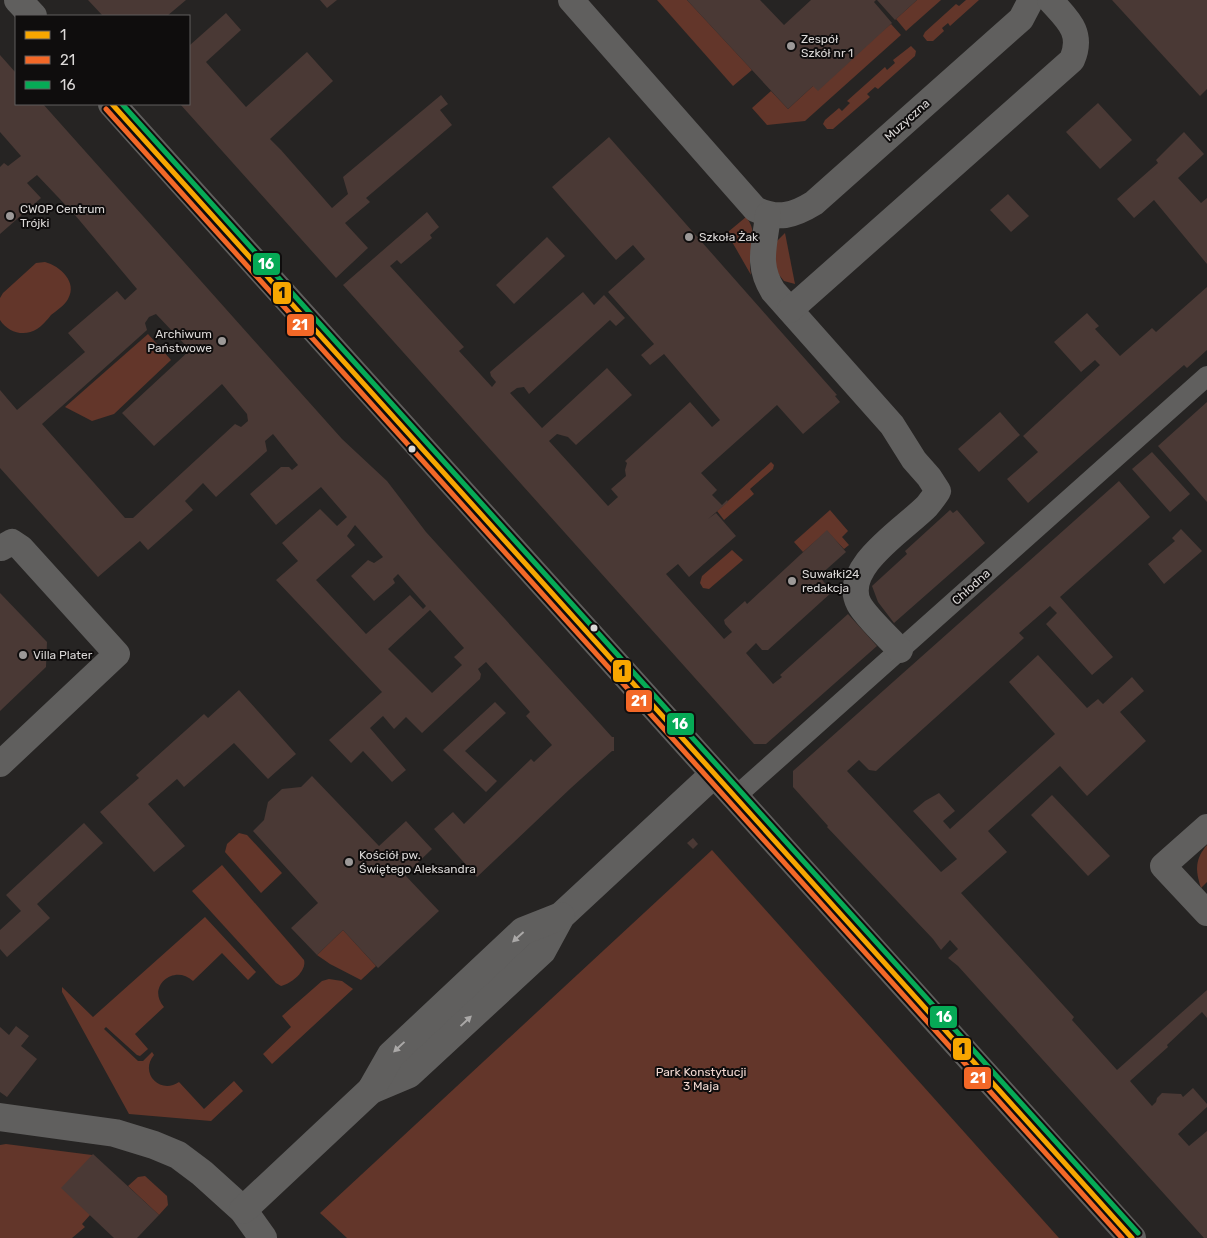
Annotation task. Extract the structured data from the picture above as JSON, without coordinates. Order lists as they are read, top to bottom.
{
  "streets": {
    "street": ["Muzyczna", "Chłodna"]
  },
  "parks": ["Park Konstytucji 3 Maja"],
  "places": [
    "Zespół Szkół nr 1",
    "CWOP Centrum Trójki",
    "Szkoła Żak",
    "Archiwum Państwowe",
    "Suwałki24 redakcja",
    "Villa Plater",
    "Kościół pw. Świętego Aleksandra"
  ],
  "lines": ["transit line 1", "transit line 16", "transit line 21"],
  "legend": ["1", "21", "16"]
}
